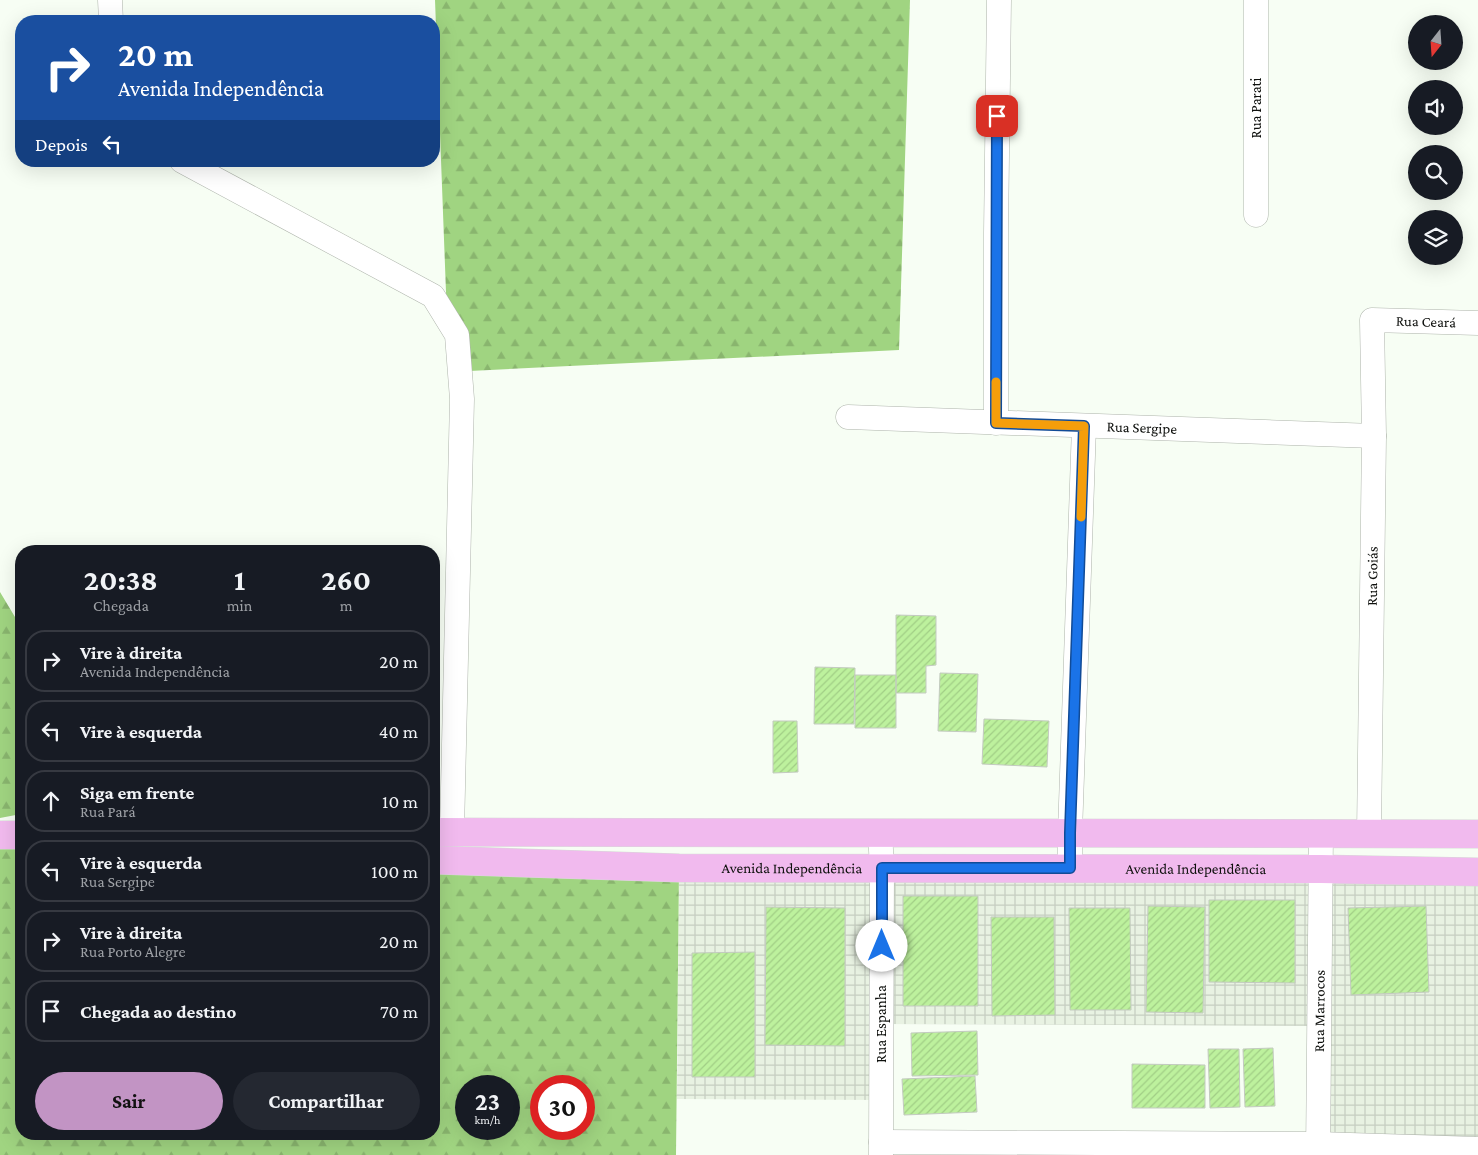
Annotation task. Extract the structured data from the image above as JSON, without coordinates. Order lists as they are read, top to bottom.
{
  "streets": {
    "main road": ["Avenida Independência"],
    "street": [
      "Rua Parati",
      "Rua Ceará",
      "Rua Sergipe",
      "Rua Goiás",
      "Rua Marrocos",
      "Rua Espanha"
    ]
  },
  "crossings": [
    ["Rua Ceará", "Rua Goiás"],
    ["Rua Sergipe", "Rua Goiás"],
    ["Avenida Independência", "Rua Marrocos"],
    ["Avenida Independência", "Rua Espanha"]
  ],
  "north": "bottom",
  "page": {
    "turn": ["20 m", "Avenida Independência"],
    "then": "Depois",
    "eta": [
      "20:38",
      "Chegada",
      "1",
      "min",
      "260",
      "m"
    ],
    "list": [
      {
        "name": "Vire à direita",
        "note": "Avenida Independência",
        "value": "20 m"
      },
      {
        "name": "Vire à esquerda",
        "value": "40 m"
      },
      {
        "name": "Siga em frente",
        "note": "Rua Pará",
        "value": "10 m"
      },
      {
        "name": "Vire à esquerda",
        "note": "Rua Sergipe",
        "value": "100 m"
      },
      {
        "name": "Vire à direita",
        "note": "Rua Porto Alegre",
        "value": "20 m"
      },
      {
        "name": "Chegada ao destino",
        "value": "70 m"
      }
    ],
    "buttons": ["Sair", "Compartilhar"],
    "speed": "23 km/h",
    "limit": "30"
  }
}
